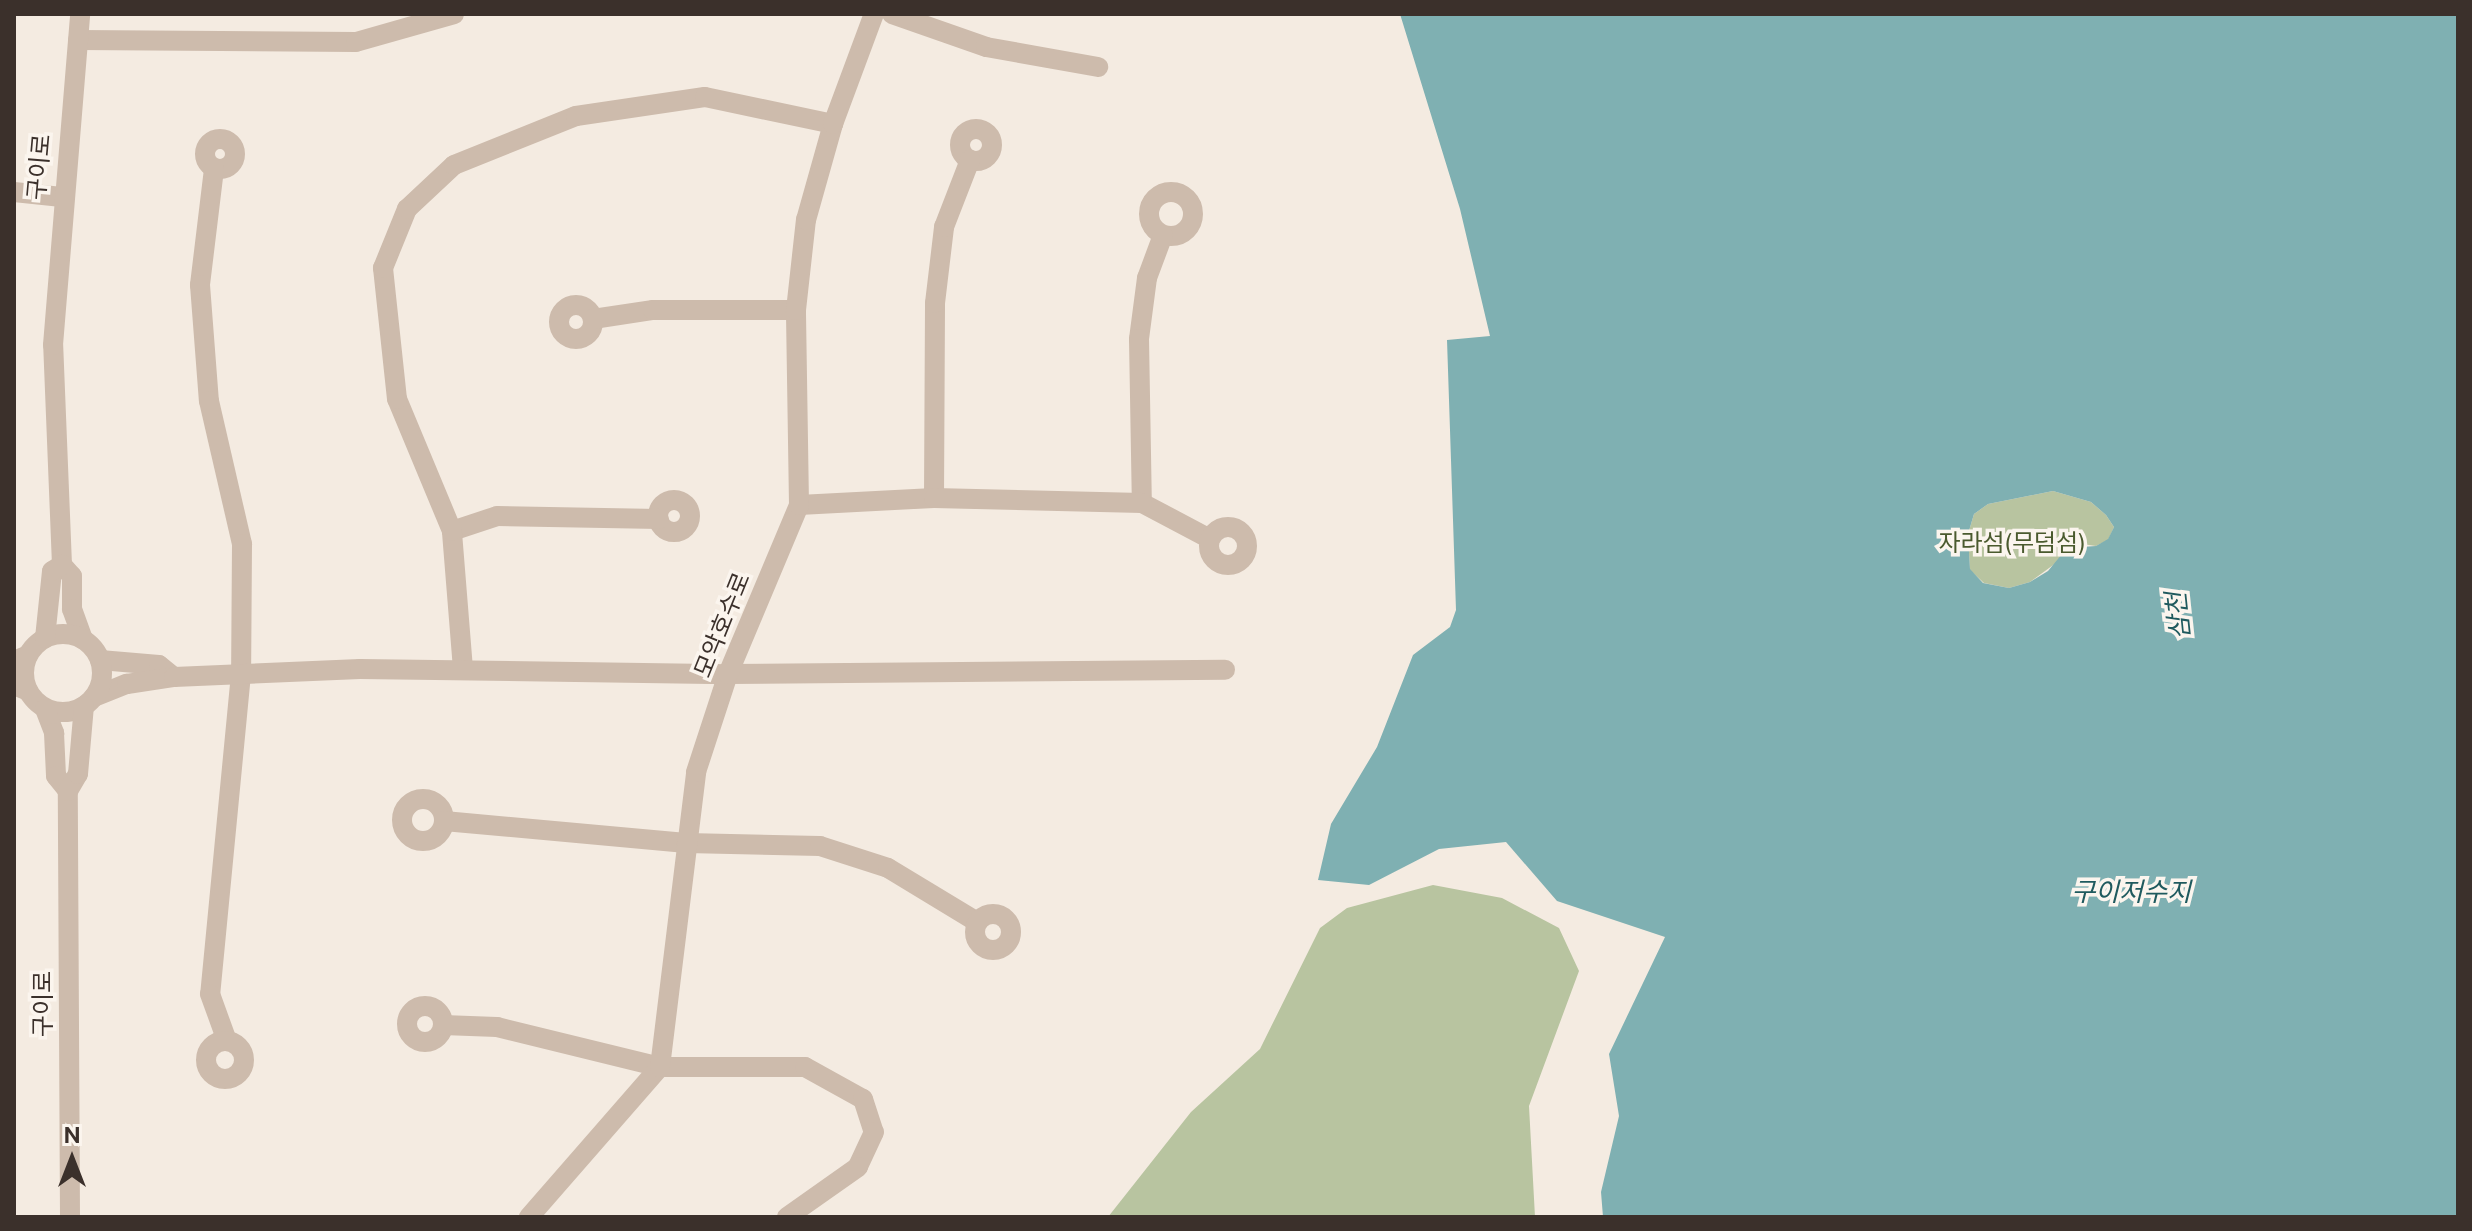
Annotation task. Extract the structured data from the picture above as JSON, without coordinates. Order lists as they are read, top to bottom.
{
  "streets": {
    "street": ["구이로", "모악호수로"]
  },
  "water": ["삼천", "구이저수지"],
  "parks": ["자라섬(무덤섬)"],
  "north": "top"
}
